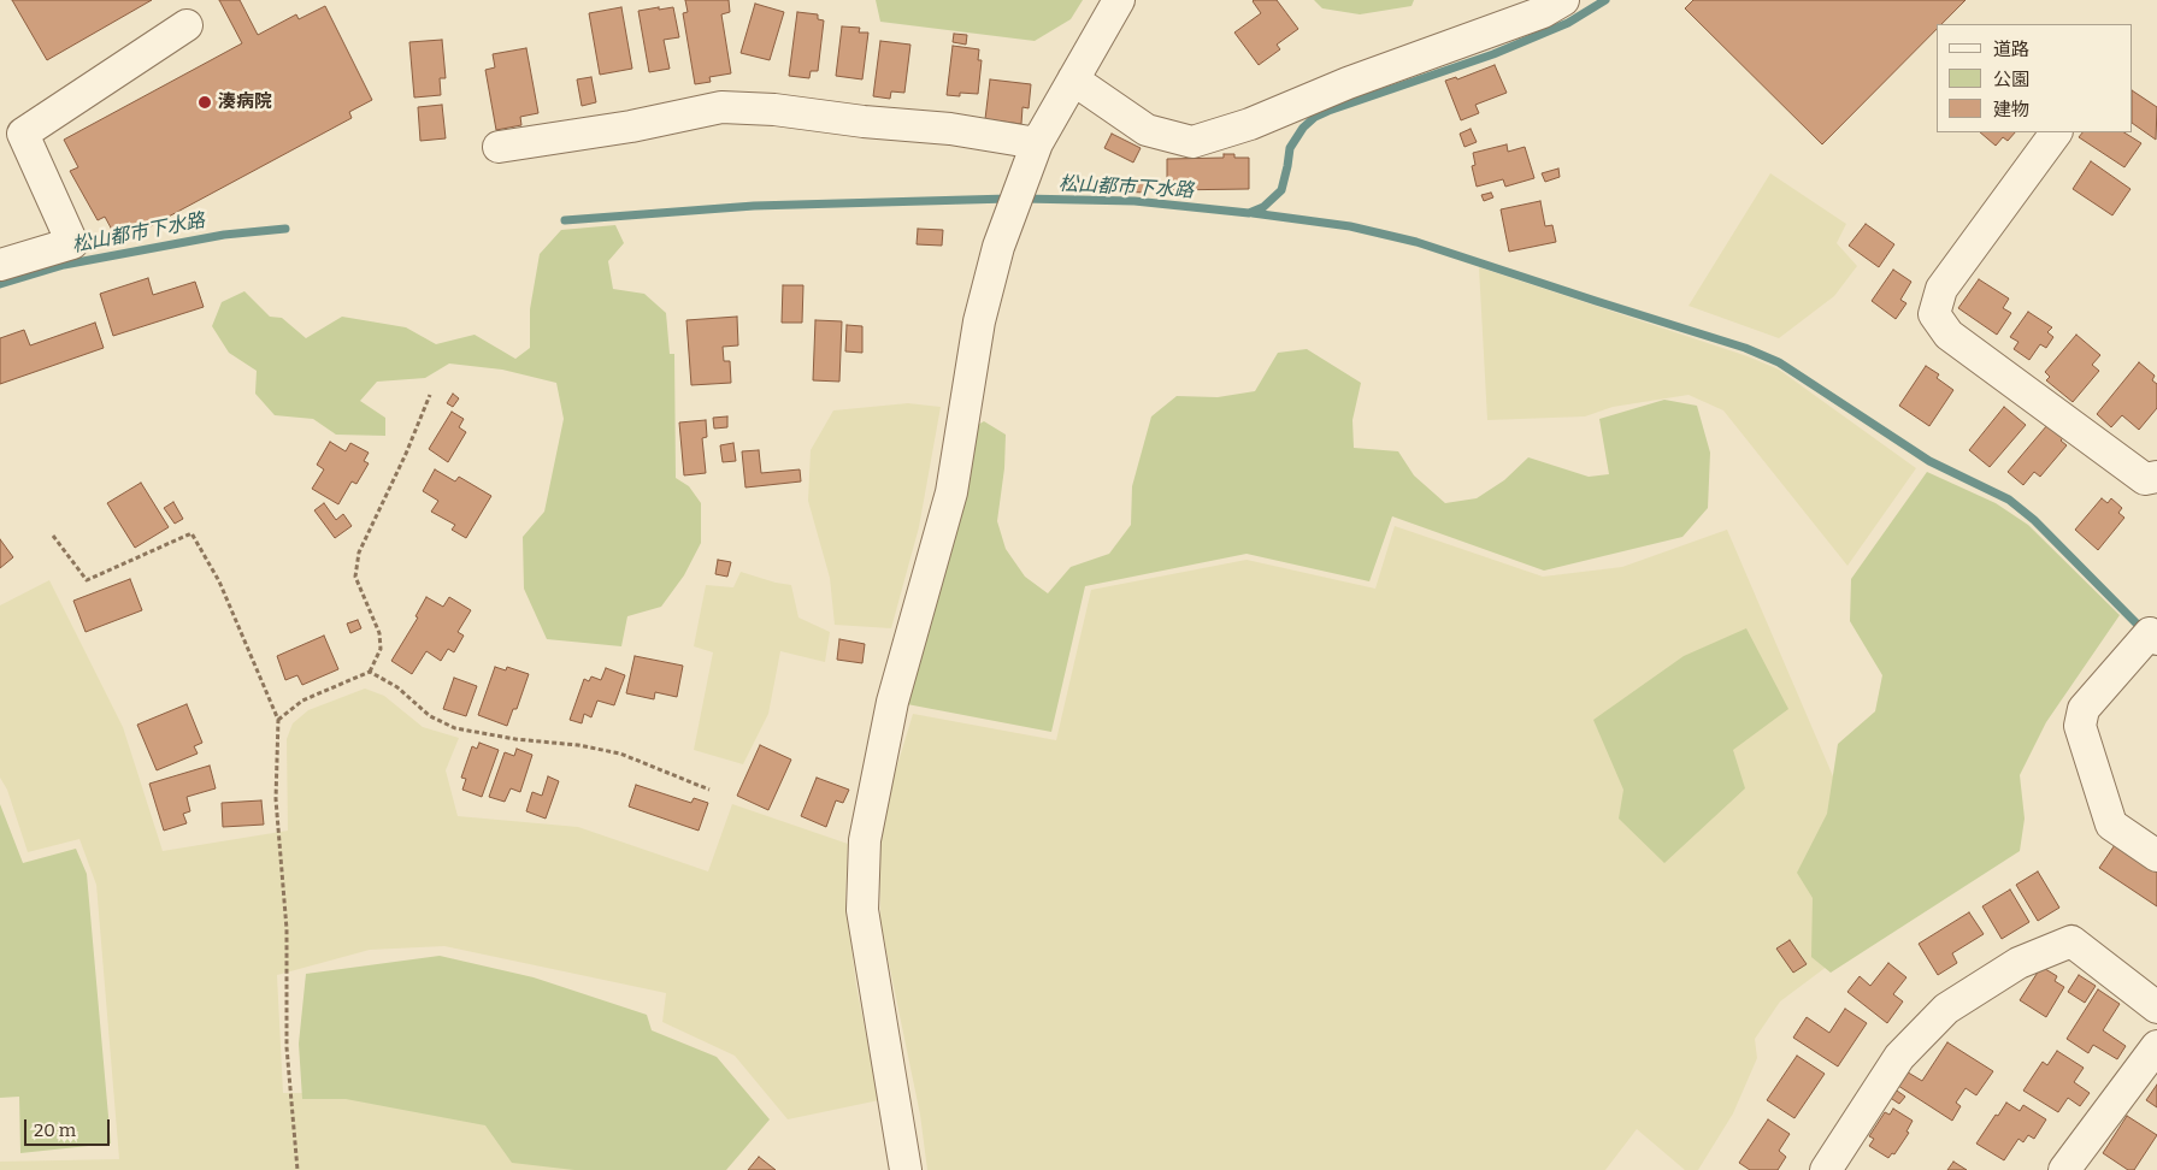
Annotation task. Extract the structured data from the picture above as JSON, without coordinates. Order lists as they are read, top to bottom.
{
  "water": ["松山都市下水路"],
  "places": ["湊病院"],
  "legend": ["道路", "公園", "建物"],
  "scale_bar": "20 m"
}
